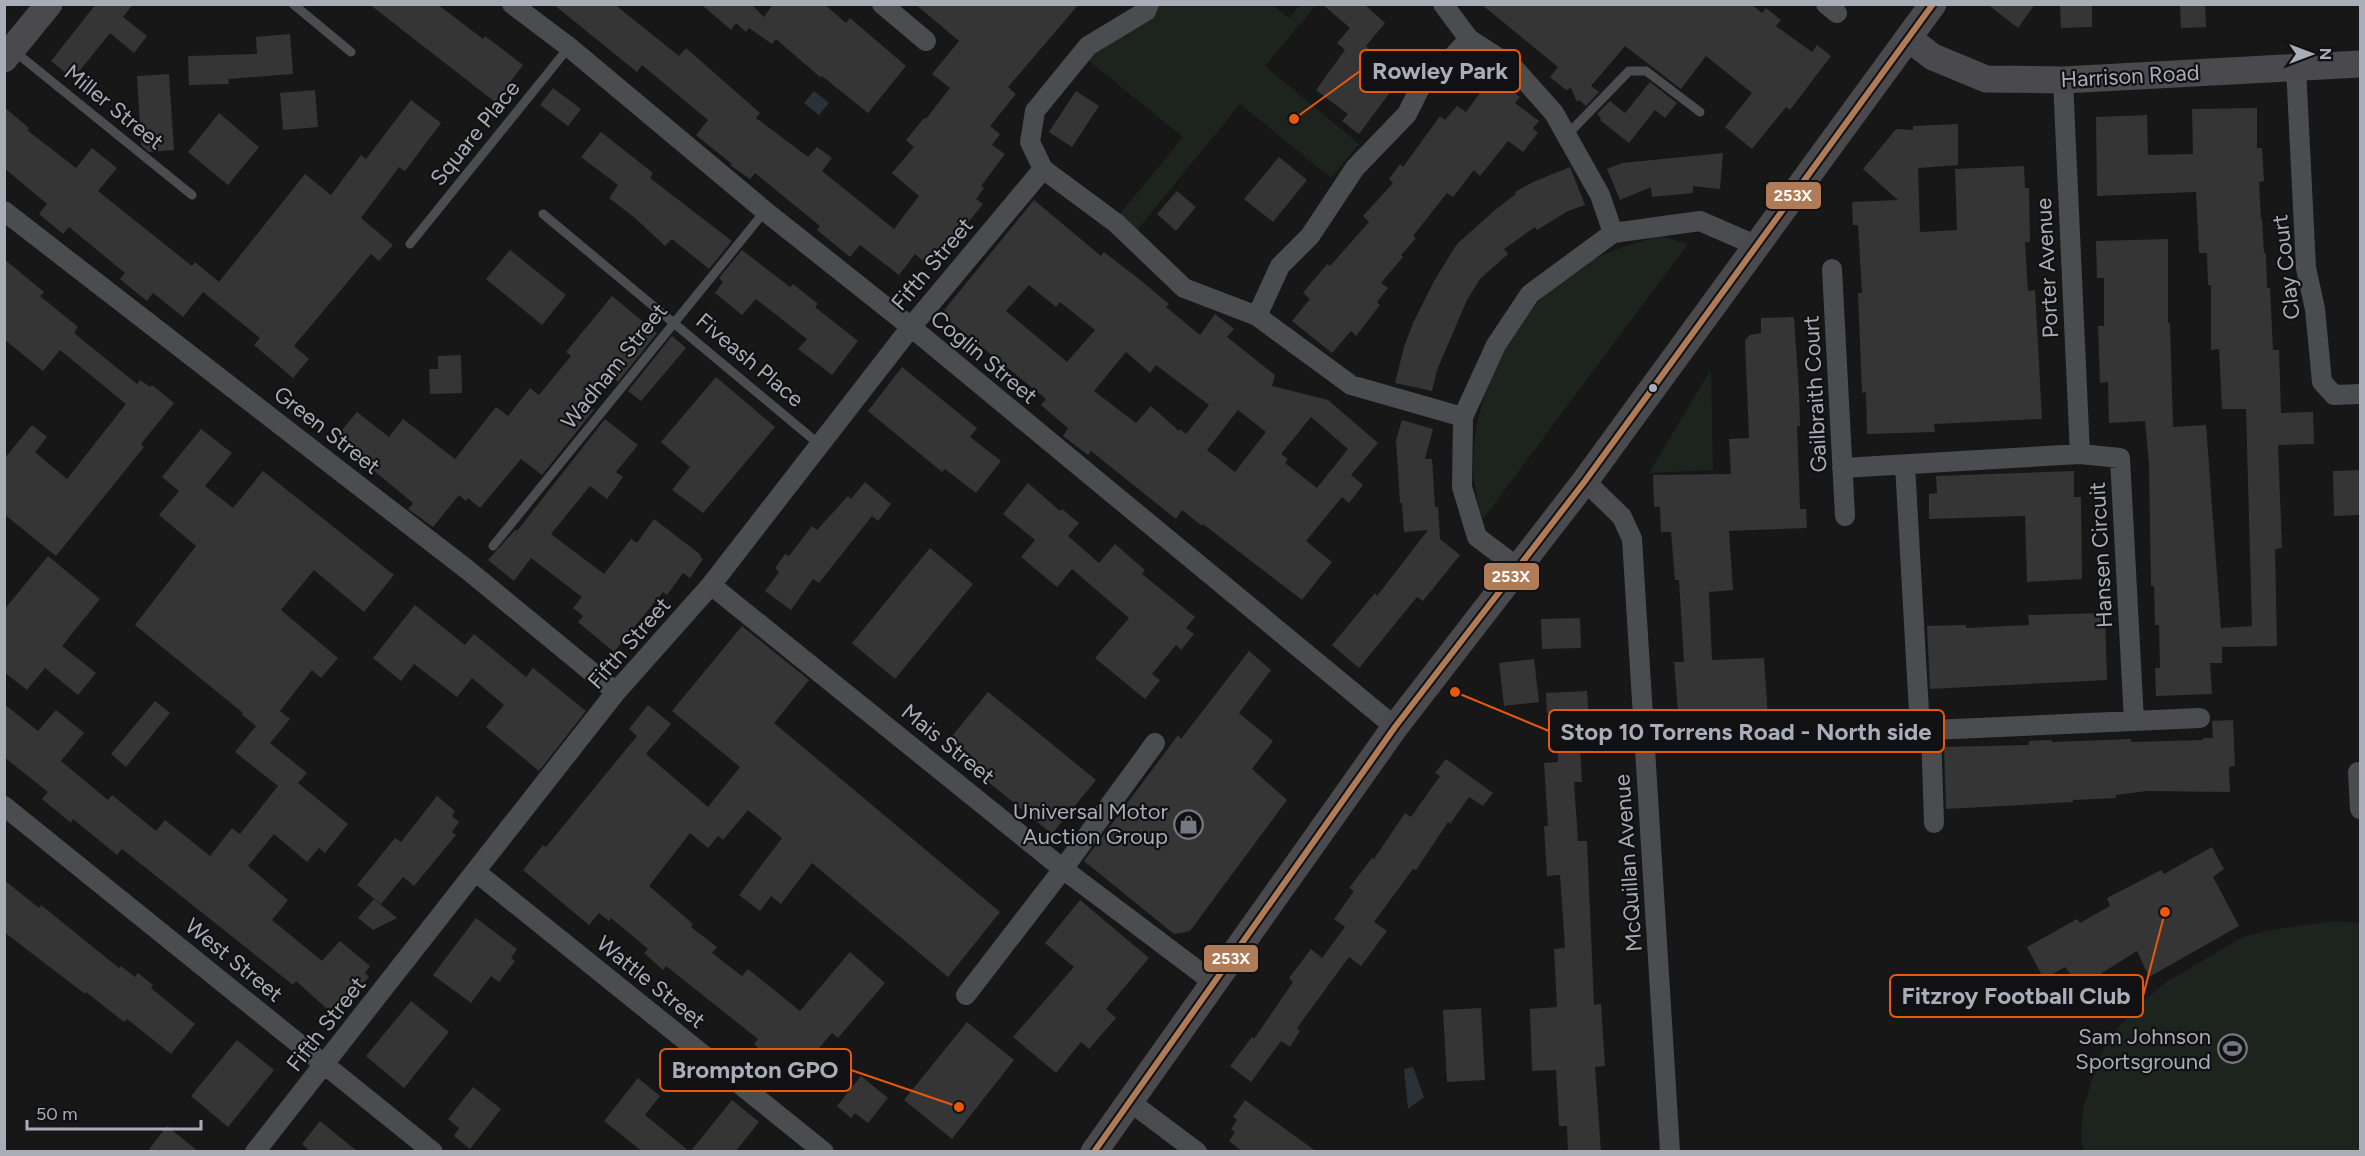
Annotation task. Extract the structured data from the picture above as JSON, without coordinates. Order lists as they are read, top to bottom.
{
  "streets": {
    "main road": ["Harrison Road"],
    "street": [
      "Fifth Street",
      "Clay Court",
      "Porter Avenue",
      "Coglin Street",
      "Gailbraith Court",
      "Green Street",
      "Hansen Circuit",
      "Mais Street",
      "McQuillan Avenue",
      "West Street",
      "Wattle Street"
    ],
    "lane": [
      "Miller Street",
      "Square Place",
      "Fiveash Place",
      "Wadham Street"
    ]
  },
  "crossings": [
    ["Harrison Road", "Clay Court"],
    ["Harrison Road", "Porter Avenue"],
    ["Square Place", "Coglin Street"],
    ["Fifth Street", "Coglin Street"],
    ["Fifth Street", "Fiveash Place"],
    ["Fifth Street", "Green Street"],
    ["Fifth Street", "Mais Street"],
    ["Fifth Street", "West Street"],
    ["Fifth Street", "Wattle Street"],
    ["Porter Avenue", "Hansen Circuit"],
    ["Coglin Street", "Wadham Street"],
    ["Fiveash Place", "Wadham Street"],
    ["Gailbraith Court", "Hansen Circuit"]
  ],
  "places": {
    "other": [
      "Rowley Park",
      "Stop 10 Torrens Road - North side",
      "Fitzroy Football Club",
      "Brompton GPO"
    ],
    "shop": ["Universal Motor Auction Group"],
    "sports": ["Sam Johnson Sportsground"]
  },
  "lines": ["transit line 253X"],
  "scale_bar": "50 m",
  "north": "right"
}
